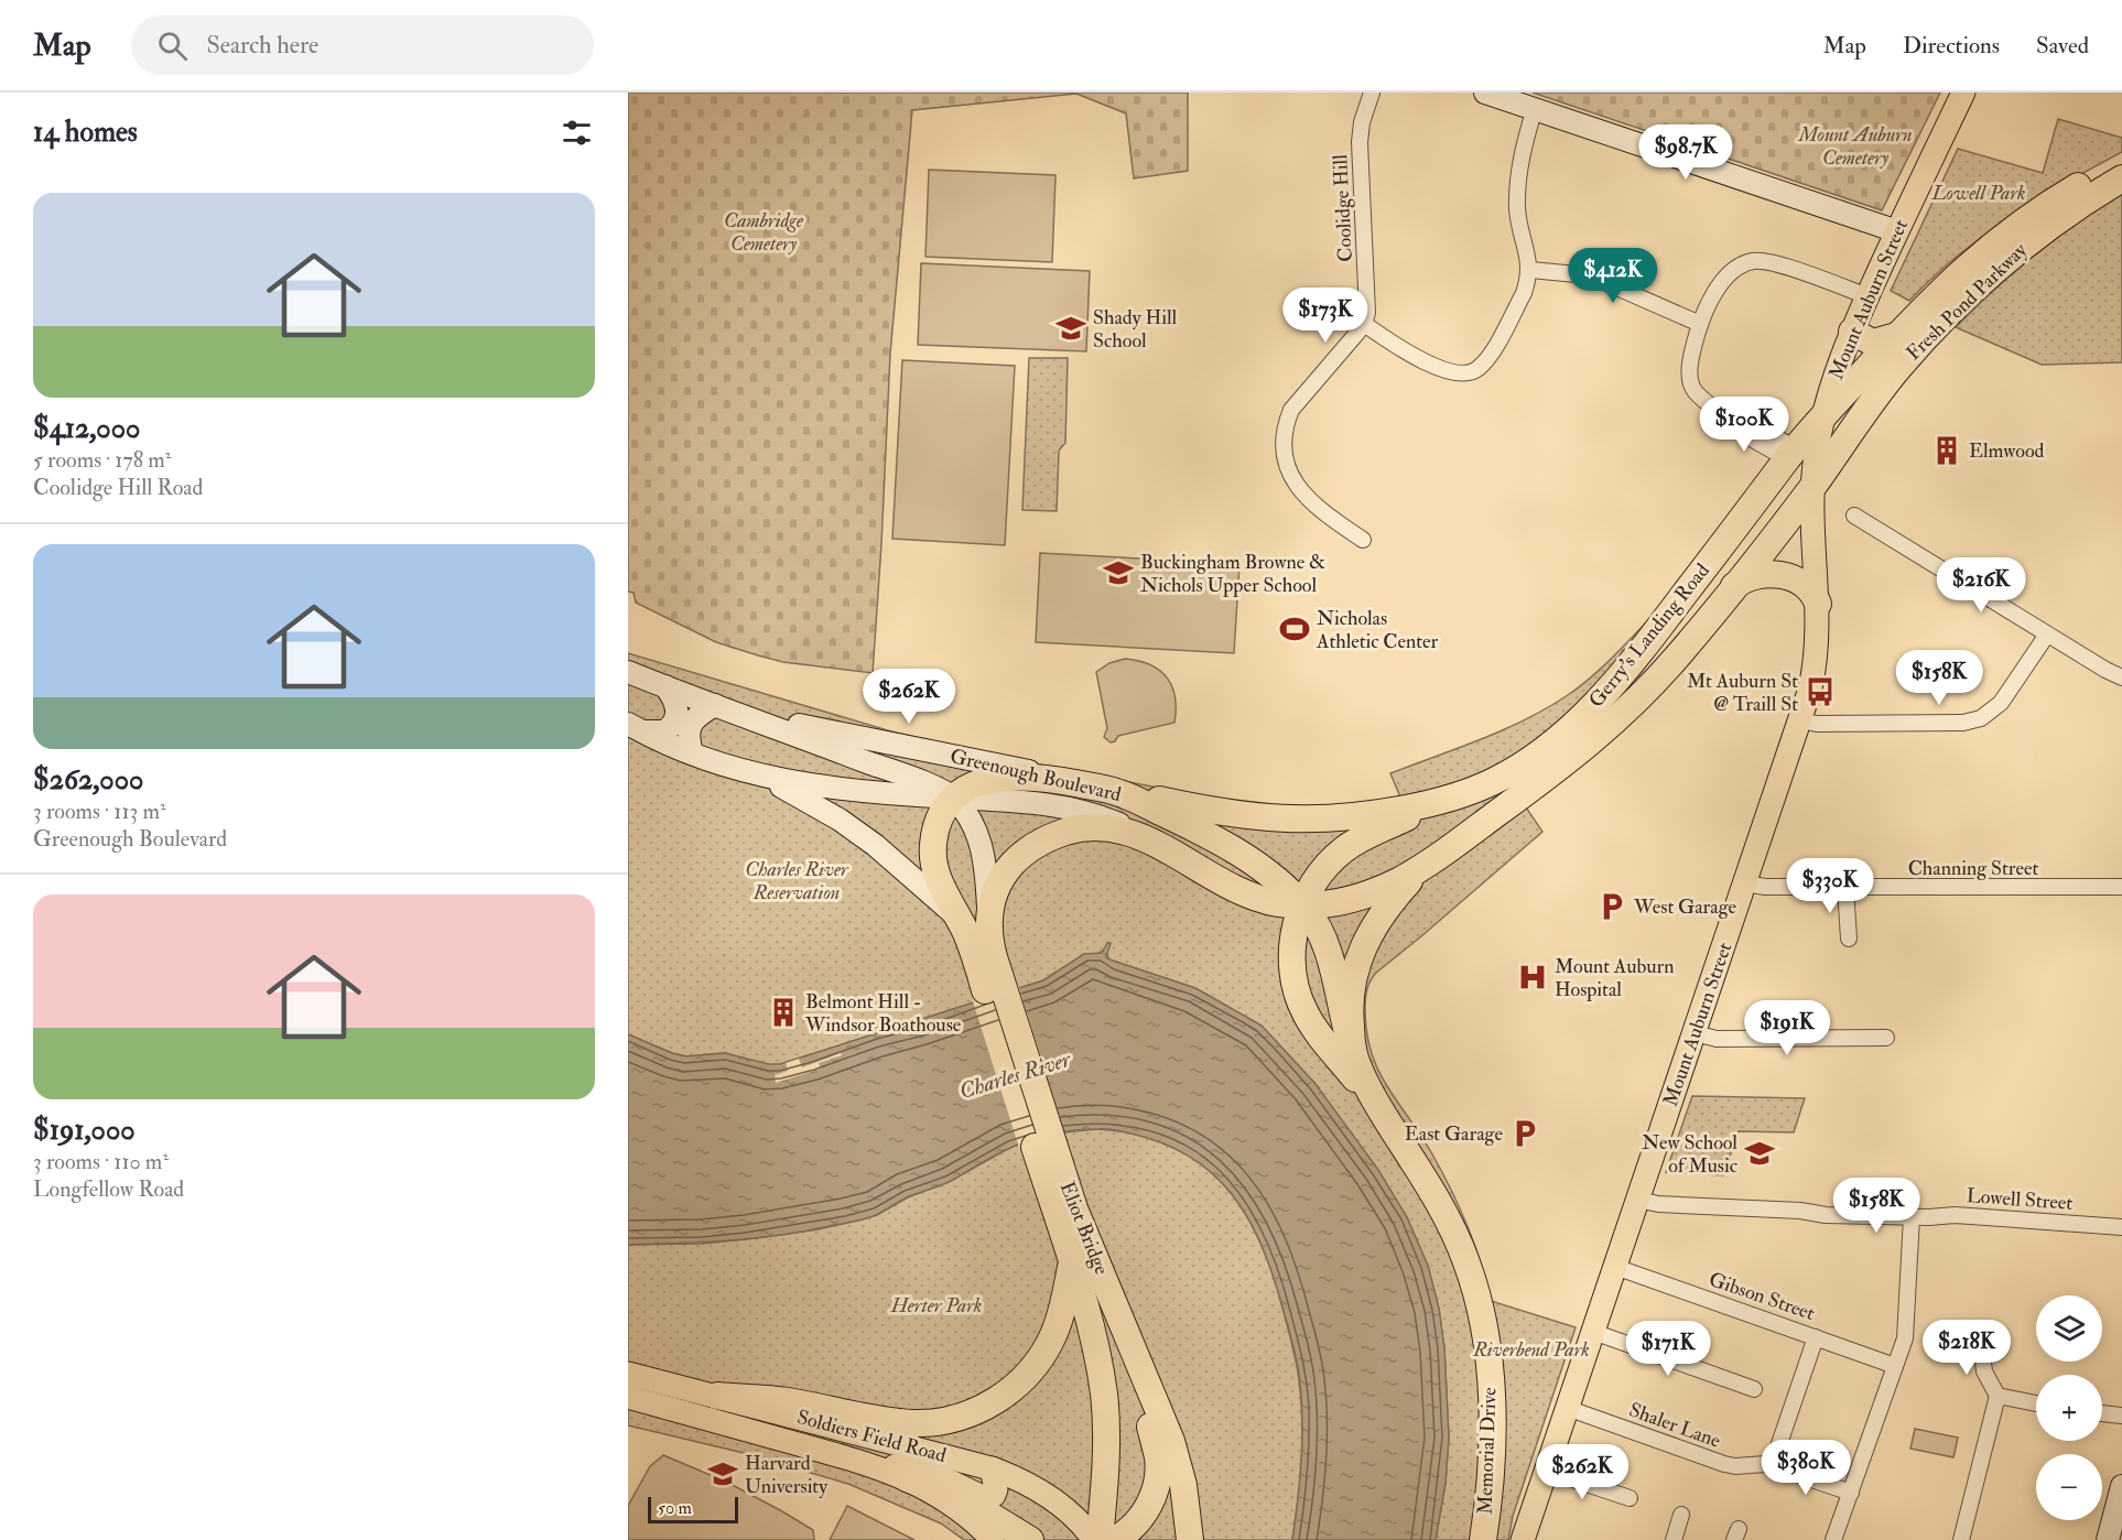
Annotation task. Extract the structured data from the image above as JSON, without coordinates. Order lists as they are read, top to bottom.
{
  "streets": {
    "highway": [
      "Fresh Pond Parkway",
      "Gerry's Landing Road",
      "Greenough Boulevard",
      "Eliot Bridge",
      "Memorial Drive"
    ],
    "main road": ["Mount Auburn Street", "Soldiers Field Road"],
    "street": [
      "Coolidge Hill",
      "Channing Street",
      "Lowell Street",
      "Gibson Street",
      "Shaler Lane"
    ]
  },
  "crossings": [
    ["Mount Auburn Street", "Fresh Pond Parkway"],
    ["Mount Auburn Street", "Gerry's Landing Road"],
    ["Mount Auburn Street", "Channing Street"],
    ["Mount Auburn Street", "Lowell Street"],
    ["Mount Auburn Street", "Gibson Street"],
    ["Mount Auburn Street", "Shaler Lane"],
    ["Fresh Pond Parkway", "Gerry's Landing Road"],
    ["Gerry's Landing Road", "Greenough Boulevard"],
    ["Gerry's Landing Road", "Eliot Bridge"],
    ["Greenough Boulevard", "Eliot Bridge"]
  ],
  "water": ["Charles River"],
  "parks": [
    "Mount Auburn Cemetery",
    "Lowell Park",
    "Cambridge Cemetery",
    "Charles River Reservation",
    "Herter Park",
    "Riverbend Park"
  ],
  "places": {
    "school or university": [
      "Shady Hill School",
      "Buckingham Browne & Nichols Upper School",
      "New School of Music",
      "Harvard University"
    ],
    "building": ["Elmwood", "Belmont Hill - Windsor Boathouse"],
    "sports": ["Nicholas Athletic Center"],
    "bus stop": ["Mt Auburn St @ Traill St"],
    "parking": ["West Garage", "East Garage"],
    "hospital": ["Mount Auburn Hospital"]
  },
  "scale_bar": "50 m",
  "page": {
    "header": "Map",
    "search": "Search here",
    "nav": ["Map", "Directions", "Saved"],
    "heading": "14 homes",
    "price": [
      "$98.7K",
      "$412K",
      "$173K",
      "$100K",
      "$216K",
      "$158K",
      "$262K",
      "$330K",
      "$191K",
      "$158K",
      "$218K",
      "$171K",
      "$380K",
      "$262K"
    ],
    "list": [
      {
        "name": "$412,000",
        "note": "5 rooms · 178 m² · Coolidge Hill Road"
      },
      {
        "name": "$262,000",
        "note": "3 rooms · 113 m² · Greenough Boulevard"
      },
      {
        "name": "$191,000",
        "note": "3 rooms · 110 m² · Longfellow Road"
      }
    ],
    "map_buttons": ["+", "−"],
    "scale": "50 m"
  }
}
